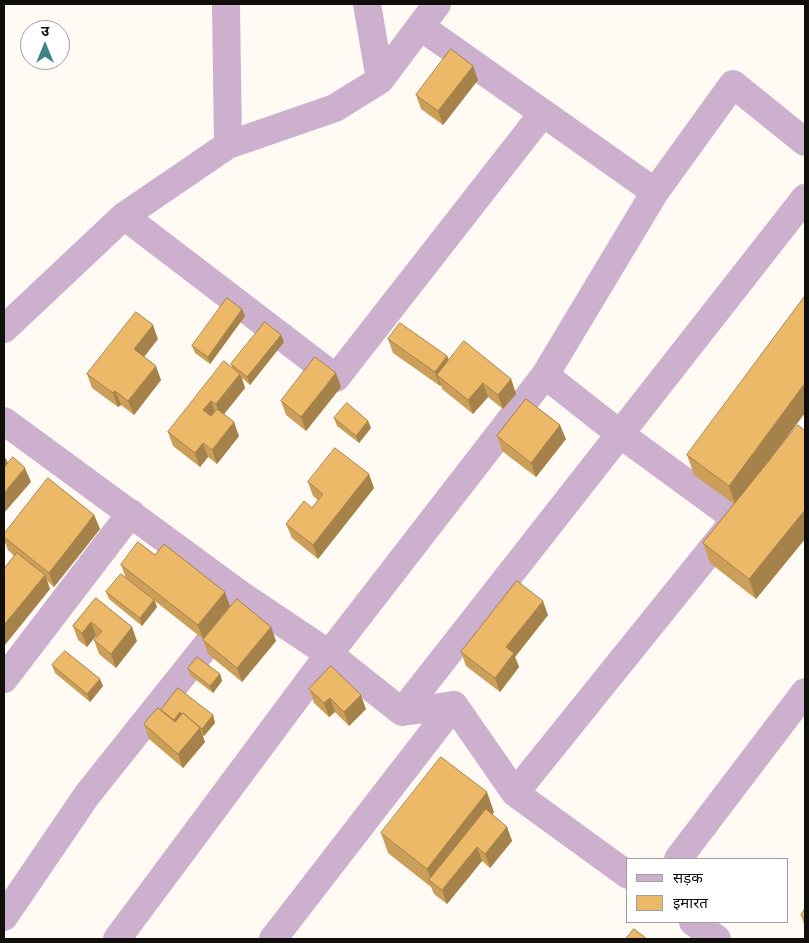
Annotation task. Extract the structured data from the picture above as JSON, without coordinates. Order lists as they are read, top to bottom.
{
  "legend": ["सड़क", "इमारत"],
  "north": "top"
}
